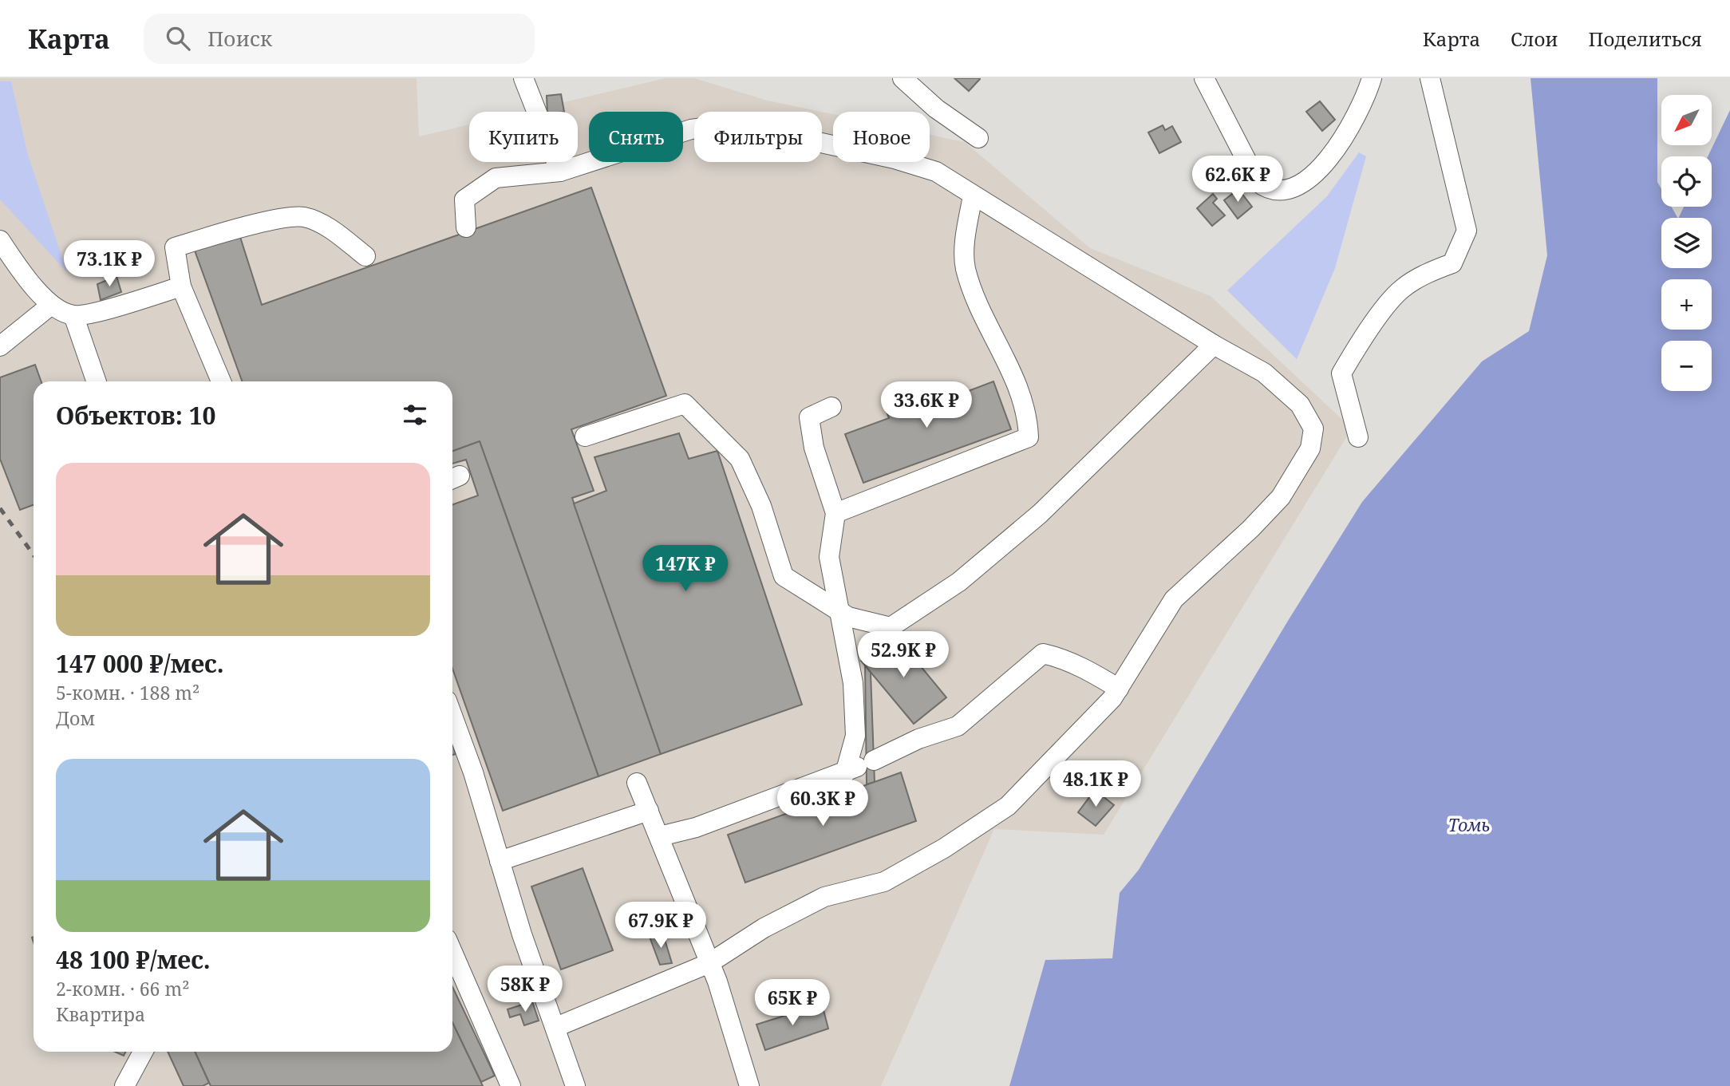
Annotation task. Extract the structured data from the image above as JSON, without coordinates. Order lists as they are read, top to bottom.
{
  "water": ["Томь"],
  "north": "bottom left",
  "page": {
    "header": "Карта",
    "search": "Поиск",
    "nav": ["Карта", "Слои", "Поделиться"],
    "map_buttons": ["+", "−"],
    "chip": [
      "Купить",
      "Снять",
      "Фильтры",
      "Новое"
    ],
    "price": [
      "62.6K ₽",
      "73.1K ₽",
      "33.6K ₽",
      "147K ₽",
      "52.9K ₽",
      "48.1K ₽",
      "60.3K ₽",
      "67.9K ₽",
      "58K ₽",
      "65K ₽"
    ],
    "heading": "Объектов: 10",
    "list": [
      {
        "name": "147 000 ₽/мес.",
        "note": "5-комн. · 188 m² · Дом"
      },
      {
        "name": "48 100 ₽/мес.",
        "note": "2-комн. · 66 m² · Квартира"
      }
    ]
  }
}
